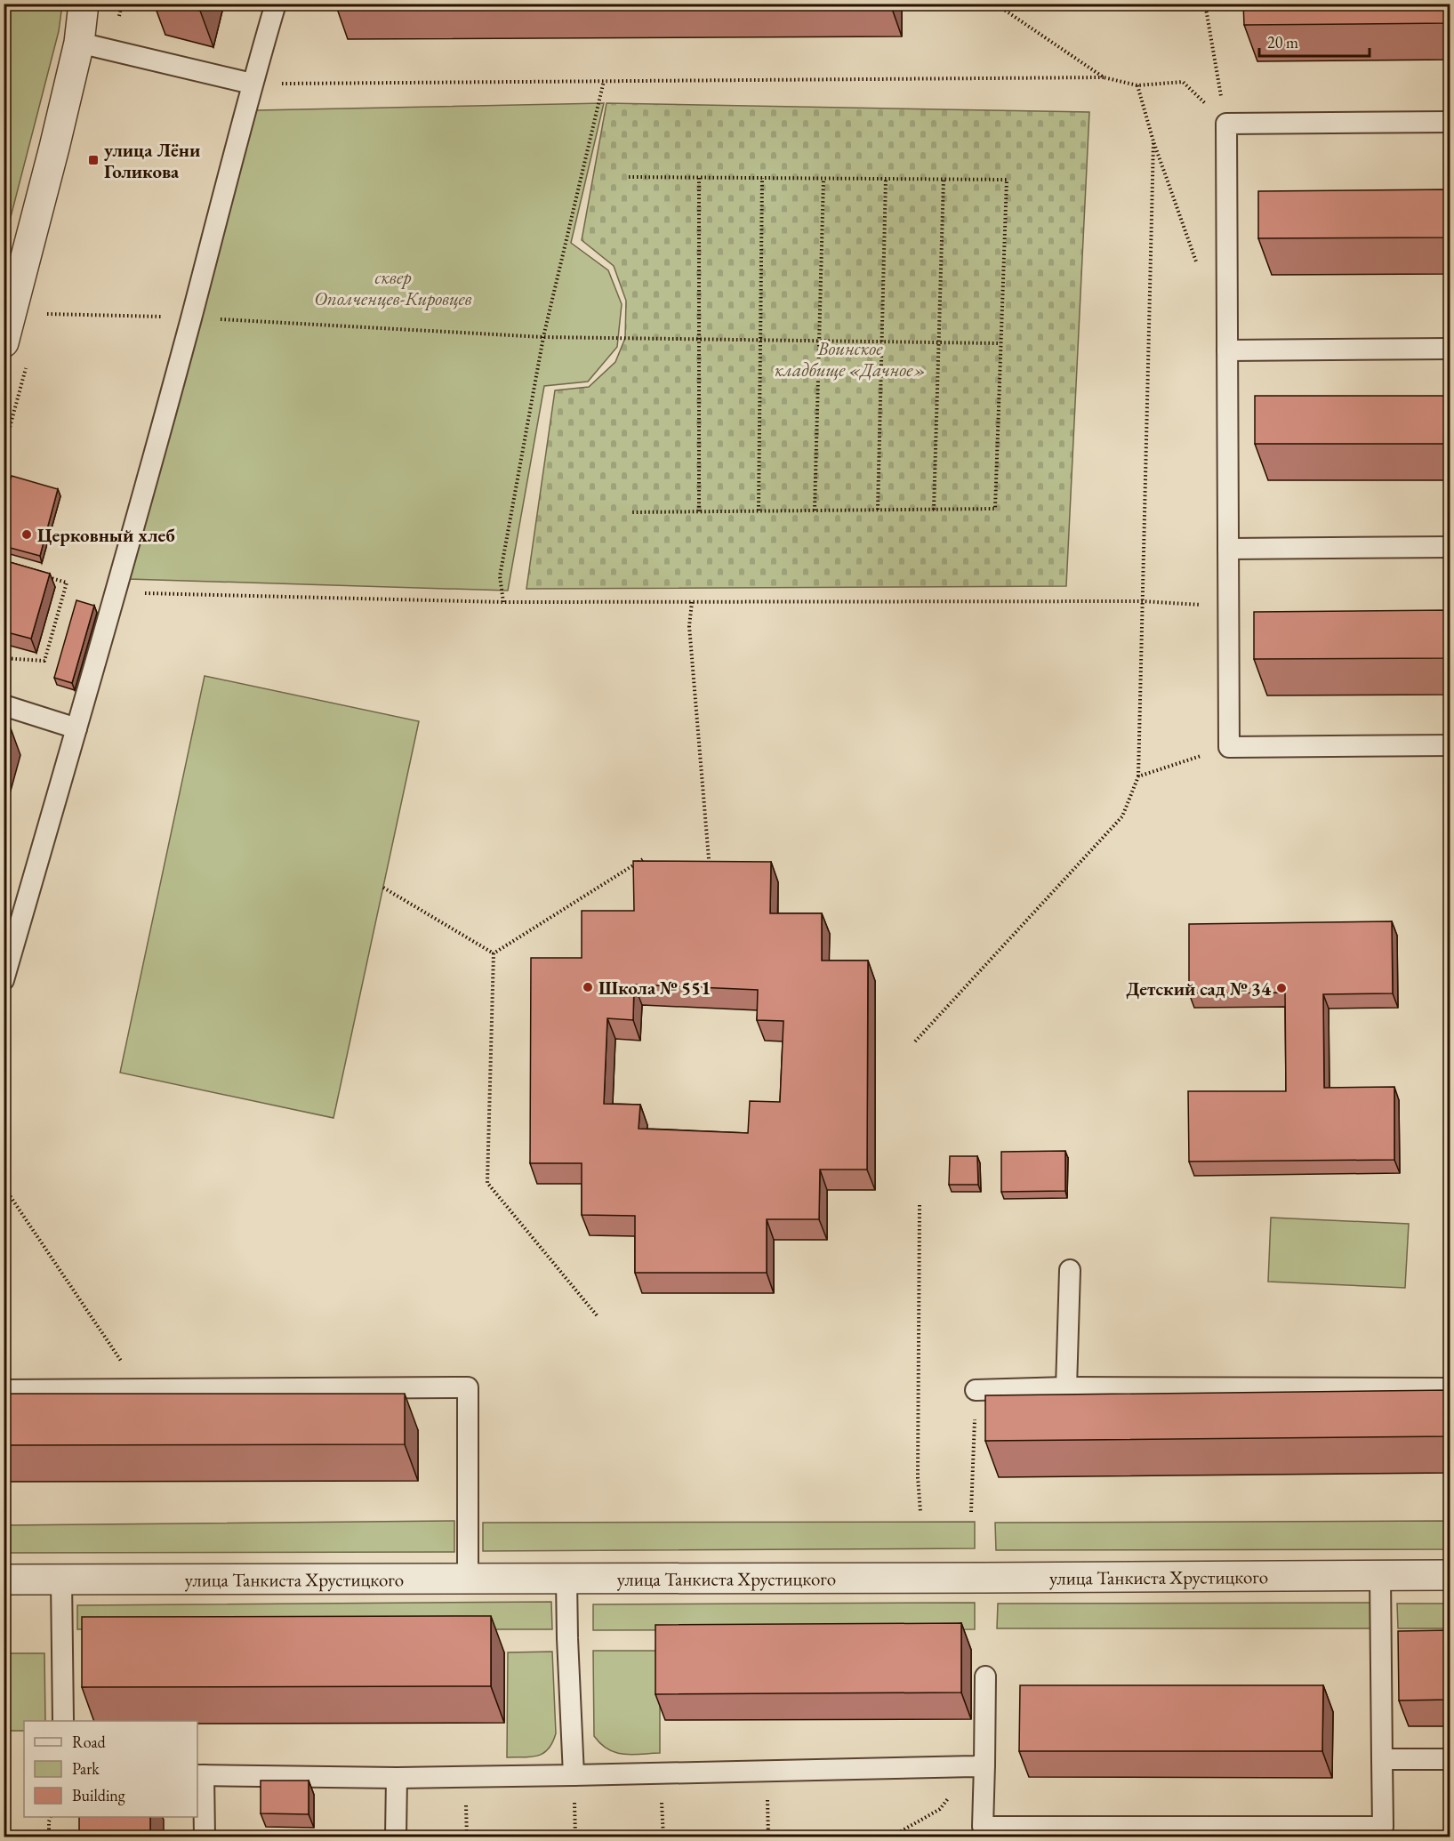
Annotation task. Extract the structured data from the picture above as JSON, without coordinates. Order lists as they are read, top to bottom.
{
  "streets": {
    "street": ["улица Танкиста Хрустицкого"]
  },
  "parks": ["сквер Ополченцев-Кировцев", "Воинское кладбище «Дачное»"],
  "places": {
    "transit": ["улица Лёни Голикова"],
    "other": ["Церковный хлеб", "Школа № 551", "Детский сад № 34"]
  },
  "legend": ["Road", "Park", "Building"],
  "scale_bar": "20 m"
}
